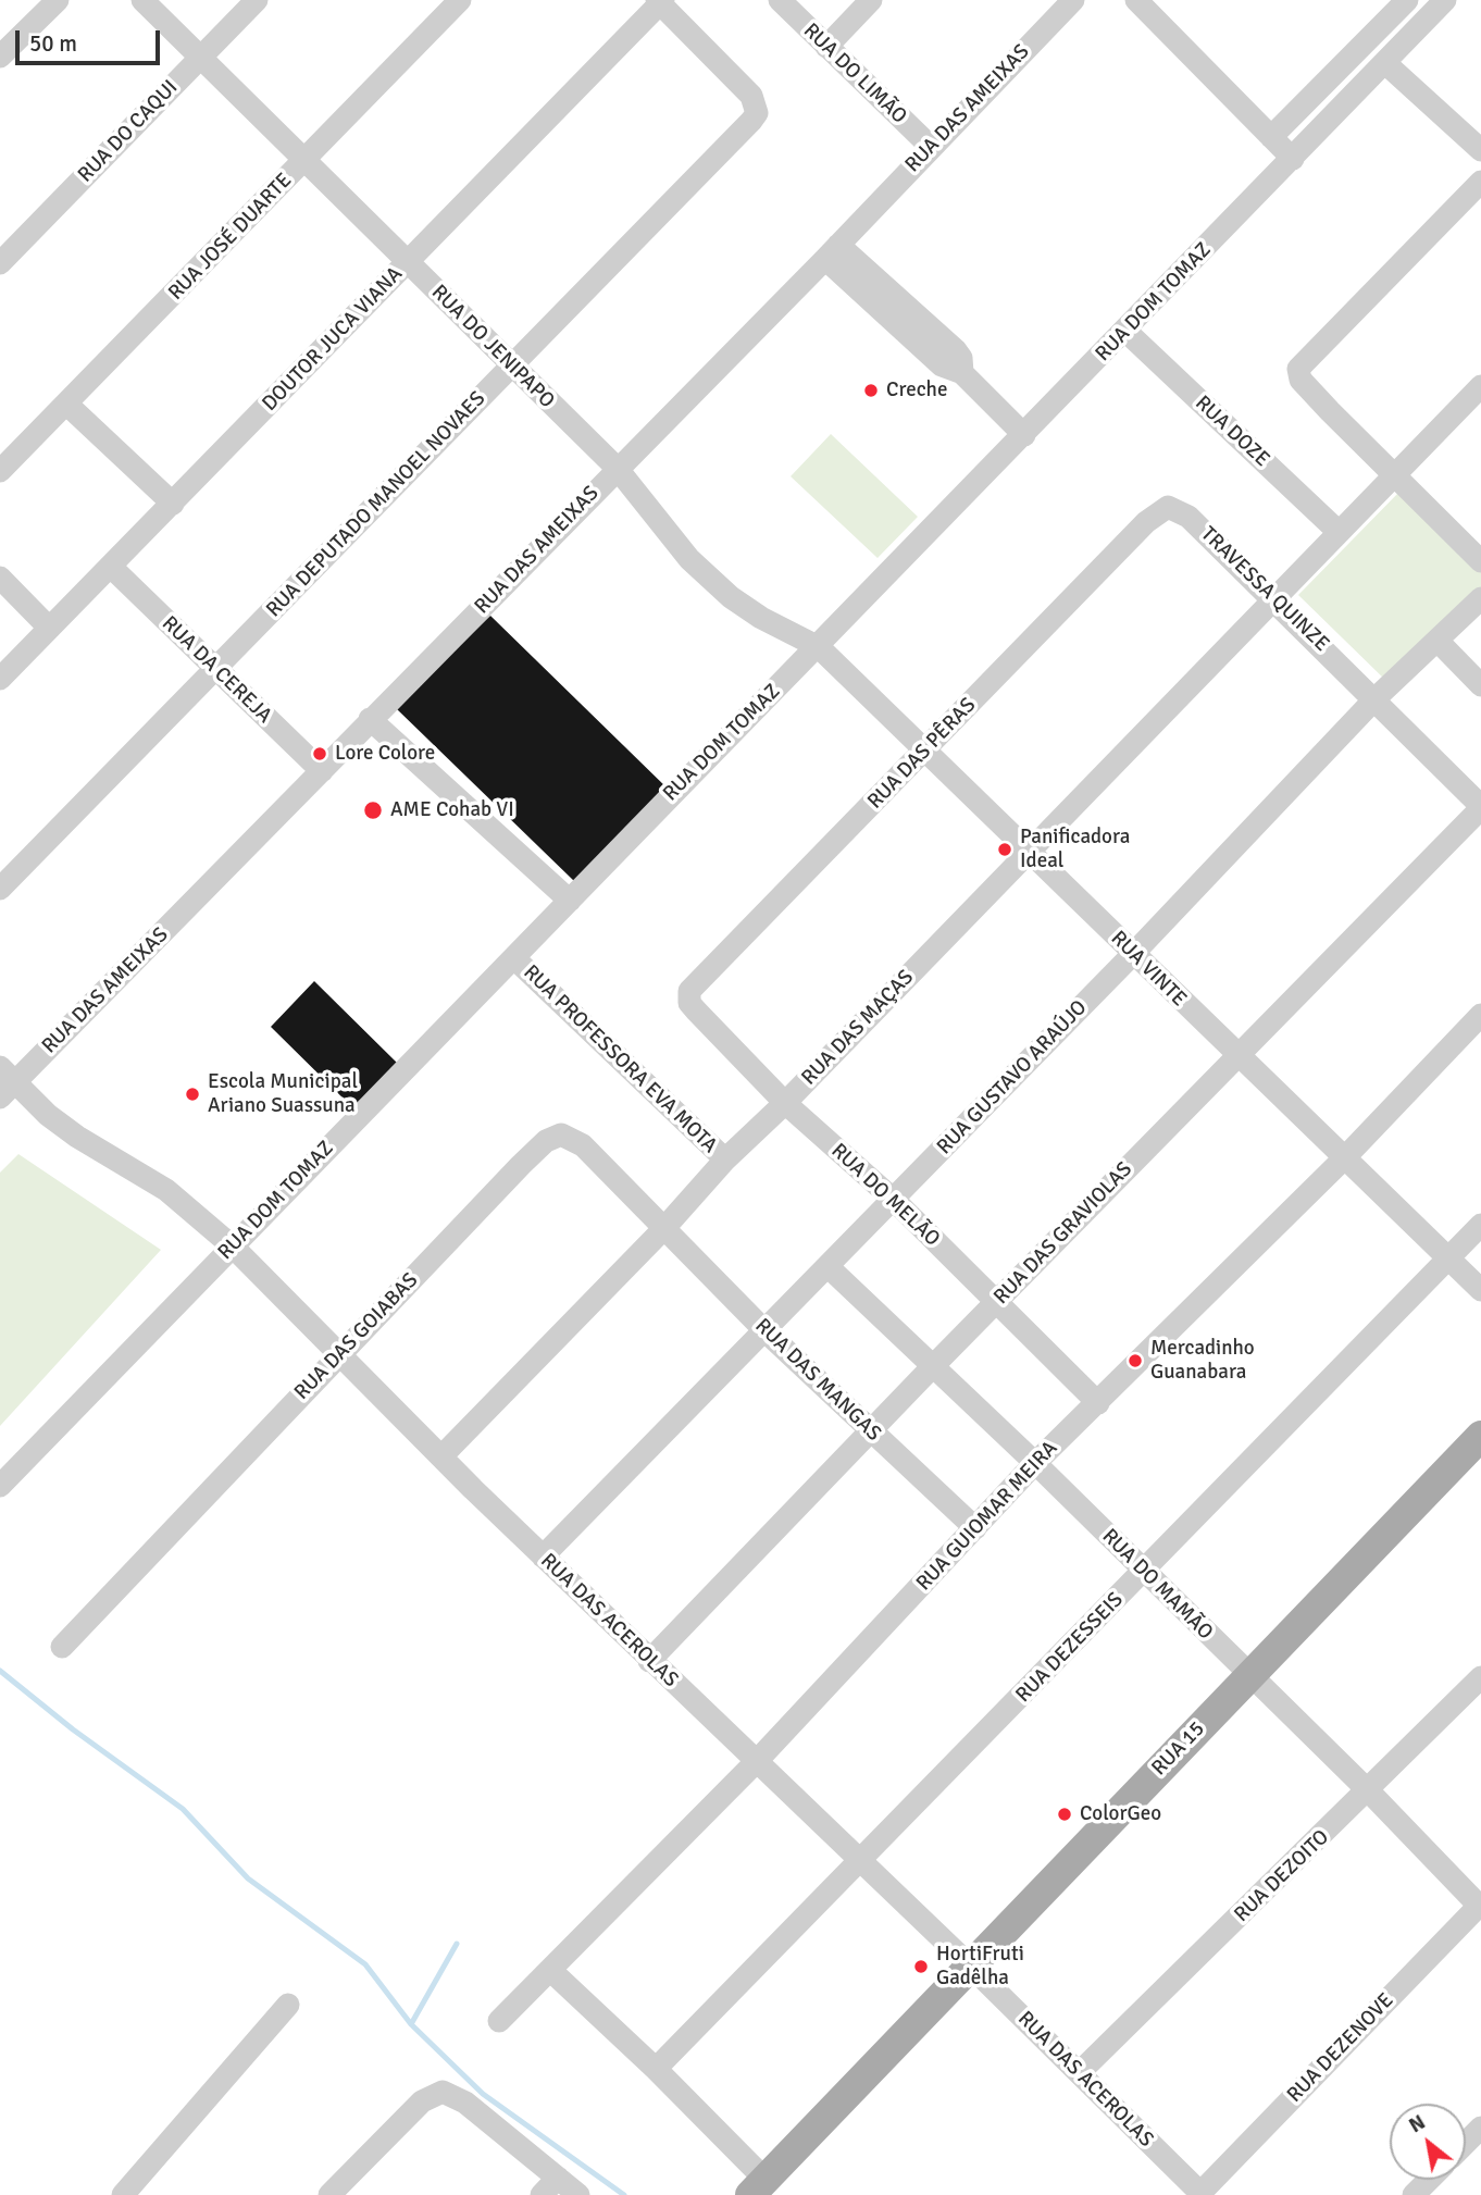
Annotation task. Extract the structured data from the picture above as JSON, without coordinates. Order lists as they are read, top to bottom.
{
  "streets": {
    "main road": ["RUA 15"],
    "street": [
      "RUA DO LIMÃO",
      "RUA DAS AMEIXAS",
      "RUA DO CAQUI",
      "RUA JOSÉ DUARTE",
      "RUA DOM TOMAZ",
      "DOUTOR JUCA VIANA",
      "RUA DO JENIPAPO",
      "RUA DOZE",
      "RUA DEPUTADO MANOEL NOVAES",
      "TRAVESSA QUINZE",
      "RUA DA CEREJA",
      "RUA DAS PÊRAS",
      "RUA VINTE",
      "RUA DAS MAÇAS",
      "RUA PROFESSORA EVA MOTA",
      "RUA GUSTAVO ARAÚJO",
      "RUA DO MELÃO",
      "RUA DAS GRAVIOLAS",
      "RUA DAS GOIABAS",
      "RUA DAS MANGAS",
      "RUA GUIOMAR MEIRA",
      "RUA DO MAMÃO",
      "RUA DAS ACEROLAS",
      "RUA DEZESSEIS",
      "RUA DEZOITO",
      "RUA DEZENOVE"
    ]
  },
  "crossings": [
    ["RUA DO LIMÃO", "RUA DAS AMEIXAS"],
    ["RUA DAS AMEIXAS", "RUA DO JENIPAPO"],
    ["RUA DAS AMEIXAS", "RUA DA CEREJA"],
    ["RUA DAS AMEIXAS", "RUA DAS ACEROLAS"],
    ["RUA DO CAQUI", "RUA DO JENIPAPO"],
    ["RUA JOSÉ DUARTE", "RUA DO JENIPAPO"],
    ["RUA DOM TOMAZ", "RUA DO JENIPAPO"],
    ["RUA DOM TOMAZ", "RUA DOZE"],
    ["RUA DOM TOMAZ", "RUA VINTE"],
    ["RUA DOM TOMAZ", "RUA PROFESSORA EVA MOTA"],
    ["RUA DOM TOMAZ", "RUA DAS ACEROLAS"],
    ["DOUTOR JUCA VIANA", "RUA DO JENIPAPO"],
    ["DOUTOR JUCA VIANA", "RUA DEPUTADO MANOEL NOVAES"],
    ["DOUTOR JUCA VIANA", "RUA DA CEREJA"],
    ["RUA DO JENIPAPO", "RUA DEPUTADO MANOEL NOVAES"],
    ["RUA DO JENIPAPO", "RUA VINTE"],
    ["RUA DOZE", "RUA DAS MAÇAS"],
    ["RUA DEPUTADO MANOEL NOVAES", "RUA DA CEREJA"],
    ["TRAVESSA QUINZE", "RUA DAS PÊRAS"],
    ["TRAVESSA QUINZE", "RUA DAS MAÇAS"],
    ["TRAVESSA QUINZE", "RUA GUSTAVO ARAÚJO"],
    ["TRAVESSA QUINZE", "RUA DAS GRAVIOLAS"],
    ["RUA DAS PÊRAS", "RUA VINTE"],
    ["RUA DAS PÊRAS", "RUA DO MELÃO"],
    ["RUA VINTE", "RUA DAS MAÇAS"],
    ["RUA VINTE", "RUA GUSTAVO ARAÚJO"],
    ["RUA VINTE", "RUA DAS GRAVIOLAS"],
    ["RUA VINTE", "RUA GUIOMAR MEIRA"],
    ["RUA VINTE", "RUA DEZESSEIS"],
    ["RUA DAS MAÇAS", "RUA PROFESSORA EVA MOTA"],
    ["RUA DAS MAÇAS", "RUA DO MELÃO"],
    ["RUA DAS MAÇAS", "RUA DAS GOIABAS"],
    ["RUA DAS MAÇAS", "RUA DAS MANGAS"],
    ["RUA DAS MAÇAS", "RUA DAS ACEROLAS"],
    ["RUA GUSTAVO ARAÚJO", "RUA DO MELÃO"],
    ["RUA GUSTAVO ARAÚJO", "RUA DAS MANGAS"],
    ["RUA GUSTAVO ARAÚJO", "RUA DO MAMÃO"],
    ["RUA GUSTAVO ARAÚJO", "RUA DAS ACEROLAS"],
    ["RUA DO MELÃO", "RUA DAS GRAVIOLAS"],
    ["RUA DO MELÃO", "RUA GUIOMAR MEIRA"],
    ["RUA DAS GRAVIOLAS", "RUA DAS MANGAS"],
    ["RUA DAS GRAVIOLAS", "RUA DO MAMÃO"],
    ["RUA DAS GRAVIOLAS", "RUA DAS ACEROLAS"],
    ["RUA DAS GOIABAS", "RUA DAS MANGAS"],
    ["RUA DAS GOIABAS", "RUA DAS ACEROLAS"],
    ["RUA DAS MANGAS", "RUA GUIOMAR MEIRA"],
    ["RUA GUIOMAR MEIRA", "RUA DO MAMÃO"],
    ["RUA GUIOMAR MEIRA", "RUA DAS ACEROLAS"],
    ["RUA DO MAMÃO", "RUA DEZESSEIS"],
    ["RUA DO MAMÃO", "RUA 15"],
    ["RUA DO MAMÃO", "RUA DEZOITO"],
    ["RUA DO MAMÃO", "RUA DEZENOVE"],
    ["RUA DAS ACEROLAS", "RUA DEZESSEIS"],
    ["RUA DAS ACEROLAS", "RUA 15"],
    ["RUA DAS ACEROLAS", "RUA DEZOITO"],
    ["RUA DAS ACEROLAS", "RUA DEZENOVE"]
  ],
  "places": [
    "Creche",
    "Lore Colore",
    "AME Cohab VI",
    "Panificadora Ideal",
    "Escola Municipal Ariano Suassuna",
    "Mercadinho Guanabara",
    "ColorGeo",
    "HortiFruti Gadêlha"
  ],
  "scale_bar": "50 m",
  "north": "top left"
}
